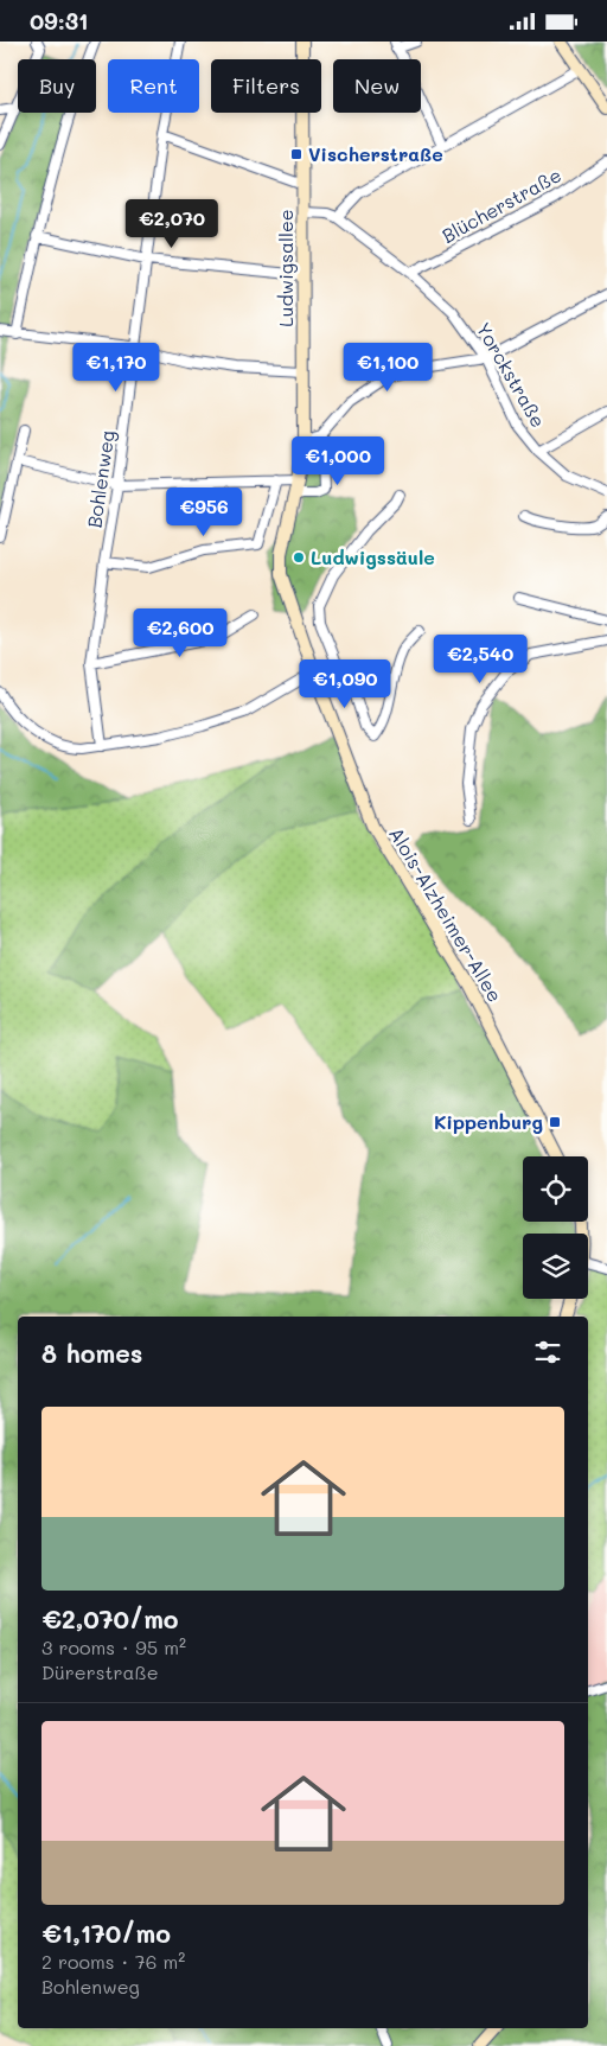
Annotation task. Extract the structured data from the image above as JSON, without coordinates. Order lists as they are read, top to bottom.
{
  "streets": {
    "street": [
      "Blücherstraße",
      "Ludwigsallee",
      "Yorckstraße",
      "Bohlenweg",
      "Alois-Alzheimer-Allee"
    ]
  },
  "crossings": [
    ["Blücherstraße", "Yorckstraße"],
    ["Ludwigsallee", "Yorckstraße"],
    ["Ludwigsallee", "Alois-Alzheimer-Allee"]
  ],
  "places": {
    "transit": ["Vischerstraße", "Kippenburg"],
    "other": ["Ludwigssäule"]
  },
  "page": {
    "status": "09:31",
    "chip": [
      "Buy",
      "Rent",
      "Filters",
      "New"
    ],
    "price": [
      "€2,070",
      "€1,170",
      "€1,100",
      "€1,000",
      "€956",
      "€2,600",
      "€2,540",
      "€1,090"
    ],
    "heading": "8 homes",
    "list": [
      {
        "name": "€2,070/mo",
        "note": "3 rooms · 95 m² · Dürerstraße"
      },
      {
        "name": "€1,170/mo",
        "note": "2 rooms · 76 m² · Bohlenweg"
      }
    ]
  }
}
